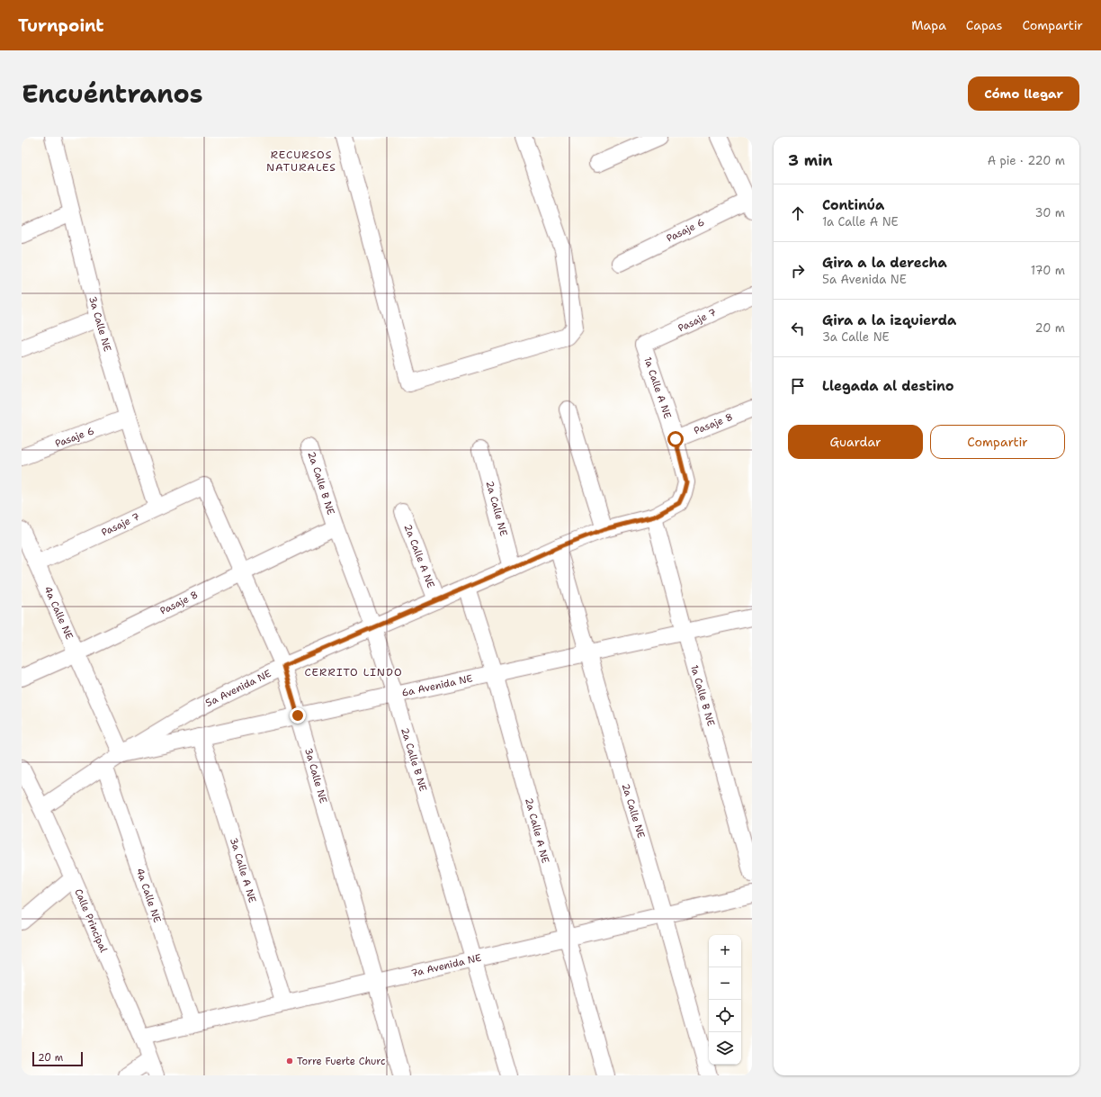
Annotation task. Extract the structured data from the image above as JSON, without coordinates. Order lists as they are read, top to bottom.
{
  "streets": {
    "street": [
      "Pasaje 6",
      "Pasaje 7",
      "3a Calle NE",
      "1a Calle A NE",
      "Pasaje 8",
      "2a Calle B NE",
      "2a Calle NE",
      "2a Calle A NE",
      "4a Calle NE",
      "6a Avenida NE",
      "5a Avenida NE",
      "1a Calle B NE",
      "3a Calle A NE",
      "Calle Principal",
      "7a Avenida NE"
    ]
  },
  "crossings": [
    ["Pasaje 6", "3a Calle NE"],
    ["Pasaje 7", "3a Calle NE"],
    ["Pasaje 7", "1a Calle A NE"],
    ["Pasaje 7", "4a Calle NE"],
    ["3a Calle NE", "Pasaje 8"],
    ["3a Calle NE", "6a Avenida NE"],
    ["3a Calle NE", "5a Avenida NE"],
    ["3a Calle NE", "7a Avenida NE"],
    ["1a Calle A NE", "Pasaje 8"],
    ["1a Calle A NE", "5a Avenida NE"],
    ["Pasaje 8", "2a Calle B NE"],
    ["Pasaje 8", "4a Calle NE"],
    ["2a Calle B NE", "6a Avenida NE"],
    ["2a Calle B NE", "5a Avenida NE"],
    ["2a Calle B NE", "7a Avenida NE"],
    ["2a Calle NE", "6a Avenida NE"],
    ["2a Calle NE", "5a Avenida NE"],
    ["2a Calle NE", "7a Avenida NE"],
    ["2a Calle A NE", "6a Avenida NE"],
    ["2a Calle A NE", "5a Avenida NE"],
    ["2a Calle A NE", "7a Avenida NE"],
    ["4a Calle NE", "6a Avenida NE"],
    ["4a Calle NE", "5a Avenida NE"],
    ["4a Calle NE", "7a Avenida NE"],
    ["6a Avenida NE", "5a Avenida NE"],
    ["6a Avenida NE", "1a Calle B NE"],
    ["6a Avenida NE", "3a Calle A NE"],
    ["5a Avenida NE", "1a Calle B NE"],
    ["5a Avenida NE", "Calle Principal"],
    ["3a Calle A NE", "7a Avenida NE"],
    ["Calle Principal", "7a Avenida NE"]
  ],
  "districts": ["RECURSOS NATURALES", "CERRITO LINDO"],
  "places": ["Torre Fuerte Churc"],
  "scale_bar": "20 m",
  "page": {
    "header": "Turnpoint",
    "nav": ["Mapa", "Capas", "Compartir"],
    "title": "Encuéntranos",
    "buttons": [
      "Cómo llegar",
      ["Guardar", "Compartir"]
    ],
    "heading": ["3 min", "A pie · 220 m"],
    "list": [
      ["Continúa", "1a Calle A NE", "30 m"],
      ["Gira a la derecha", "5a Avenida NE", "170 m"],
      ["Gira a la izquierda", "3a Calle NE", "20 m"],
      "Llegada al destino"
    ],
    "map_buttons": ["+", "−"],
    "scale": "20 m"
  }
}
